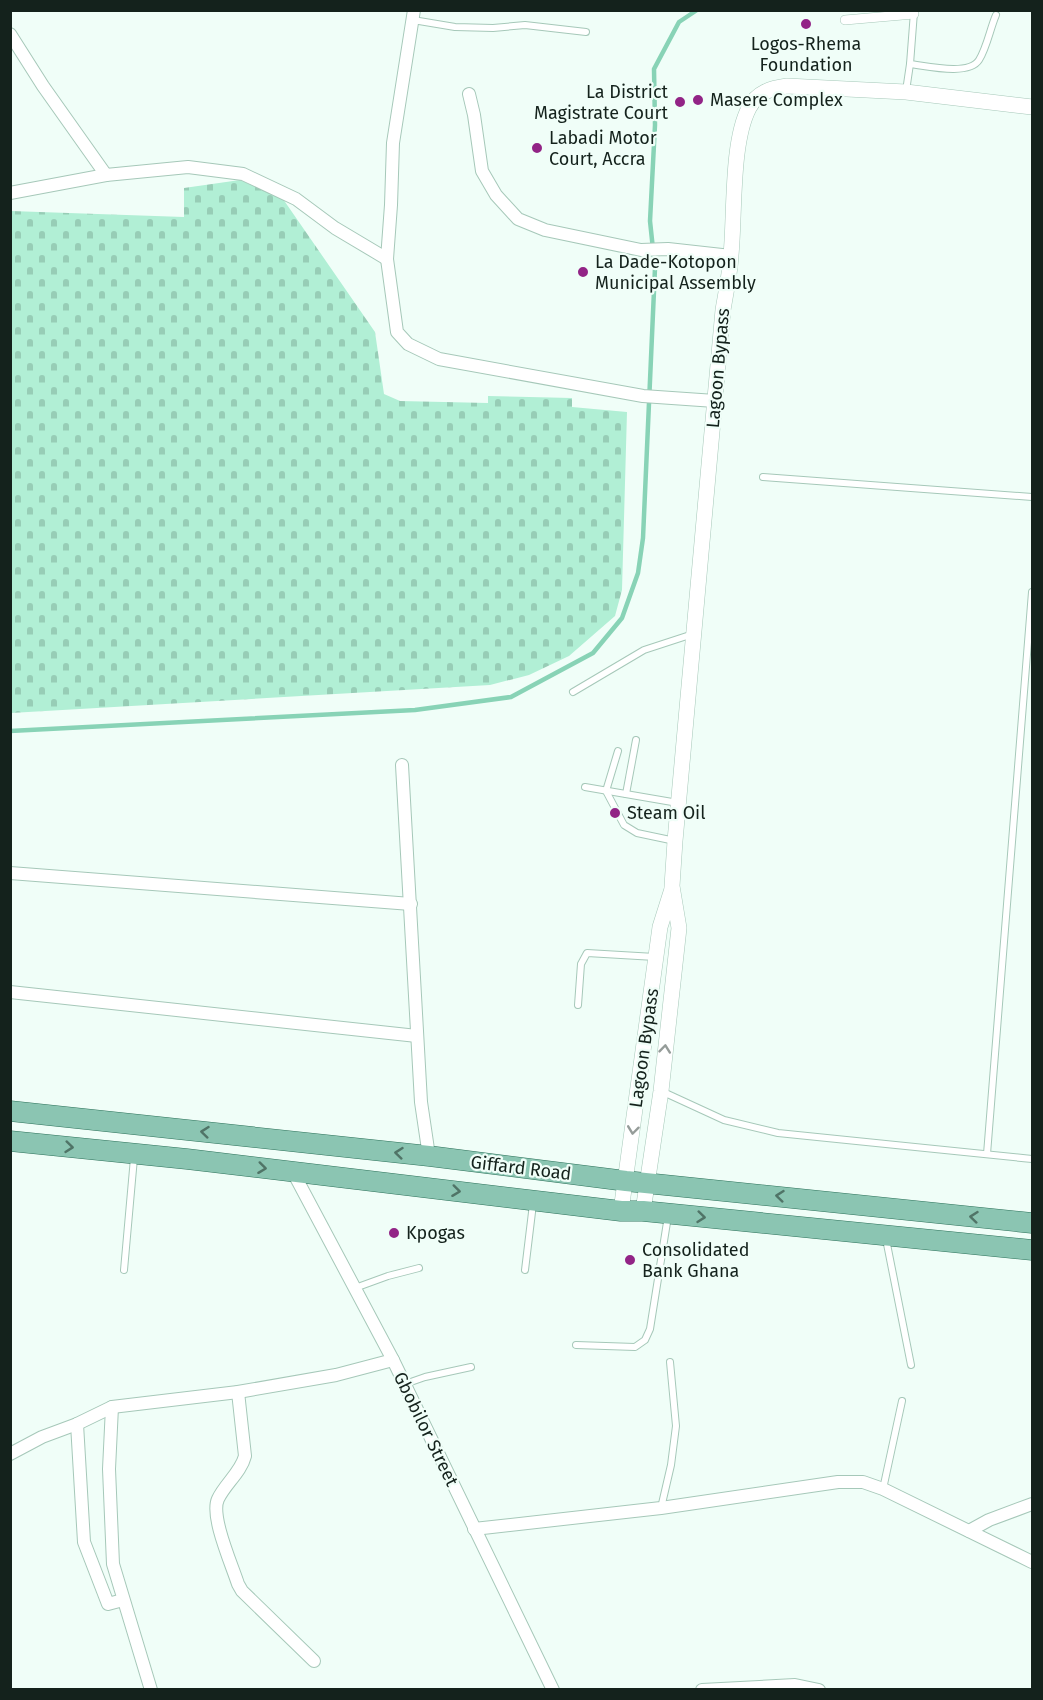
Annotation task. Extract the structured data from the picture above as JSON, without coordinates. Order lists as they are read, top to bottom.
{
  "streets": {
    "main road": ["Giffard Road"],
    "street": ["Lagoon Bypass", "Gbobilor Street"]
  },
  "crossings": [
    ["Lagoon Bypass", "Giffard Road"],
    ["Giffard Road", "Gbobilor Street"]
  ],
  "places": [
    "Logos-Rhema Foundation",
    "Masere Complex",
    "La District Magistrate Court",
    "Labadi Motor Court, Accra",
    "La Dade-Kotopon Municipal Assembly",
    "Steam Oil",
    "Kpogas",
    "Consolidated Bank Ghana"
  ]
}
